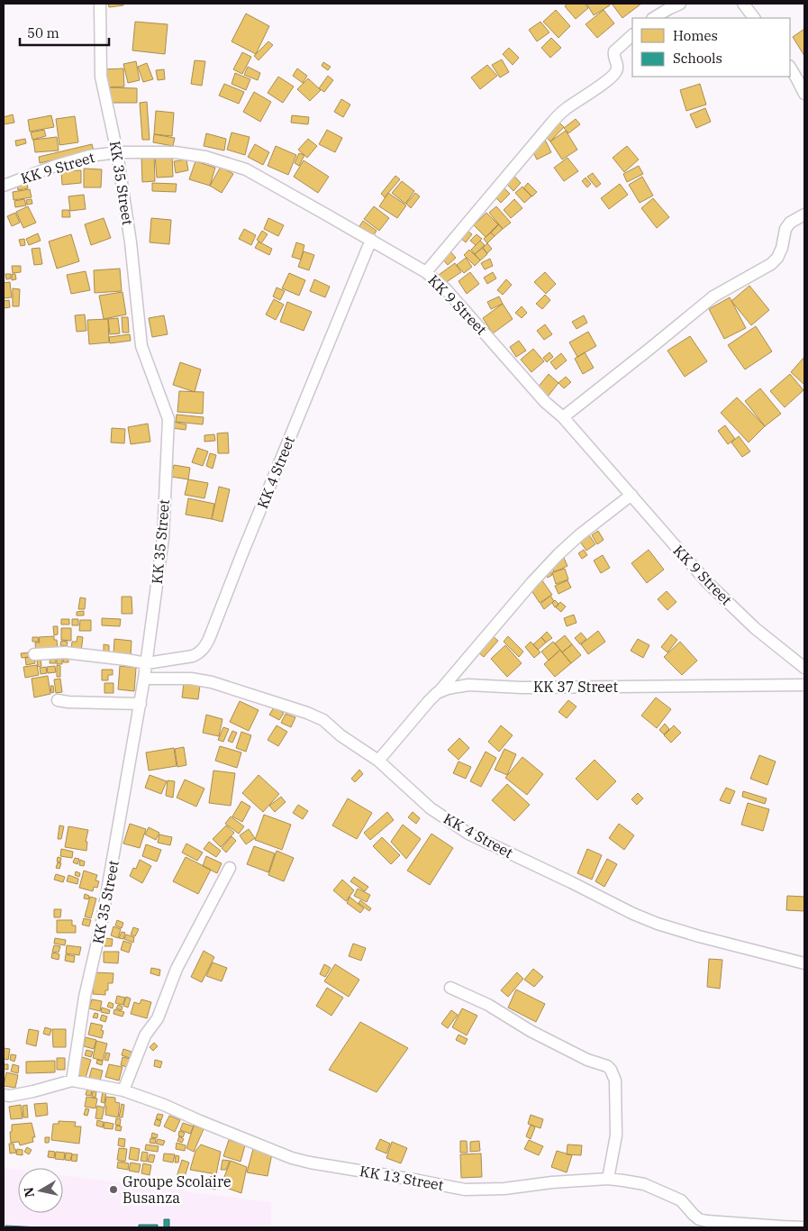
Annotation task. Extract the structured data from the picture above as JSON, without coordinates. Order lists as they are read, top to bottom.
{
  "streets": {
    "street": [
      "KK 9 Street",
      "KK 35 Street",
      "KK 4 Street",
      "KK 37 Street",
      "KK 13 Street"
    ]
  },
  "crossings": [
    ["KK 9 Street", "KK 35 Street"],
    ["KK 9 Street", "KK 4 Street"],
    ["KK 35 Street", "KK 4 Street"],
    ["KK 35 Street", "KK 13 Street"],
    ["KK 4 Street", "KK 37 Street"]
  ],
  "places": ["Groupe Scolaire Busanza"],
  "legend": ["Homes", "Schools"],
  "scale_bar": "50 m",
  "north": "left"
}
